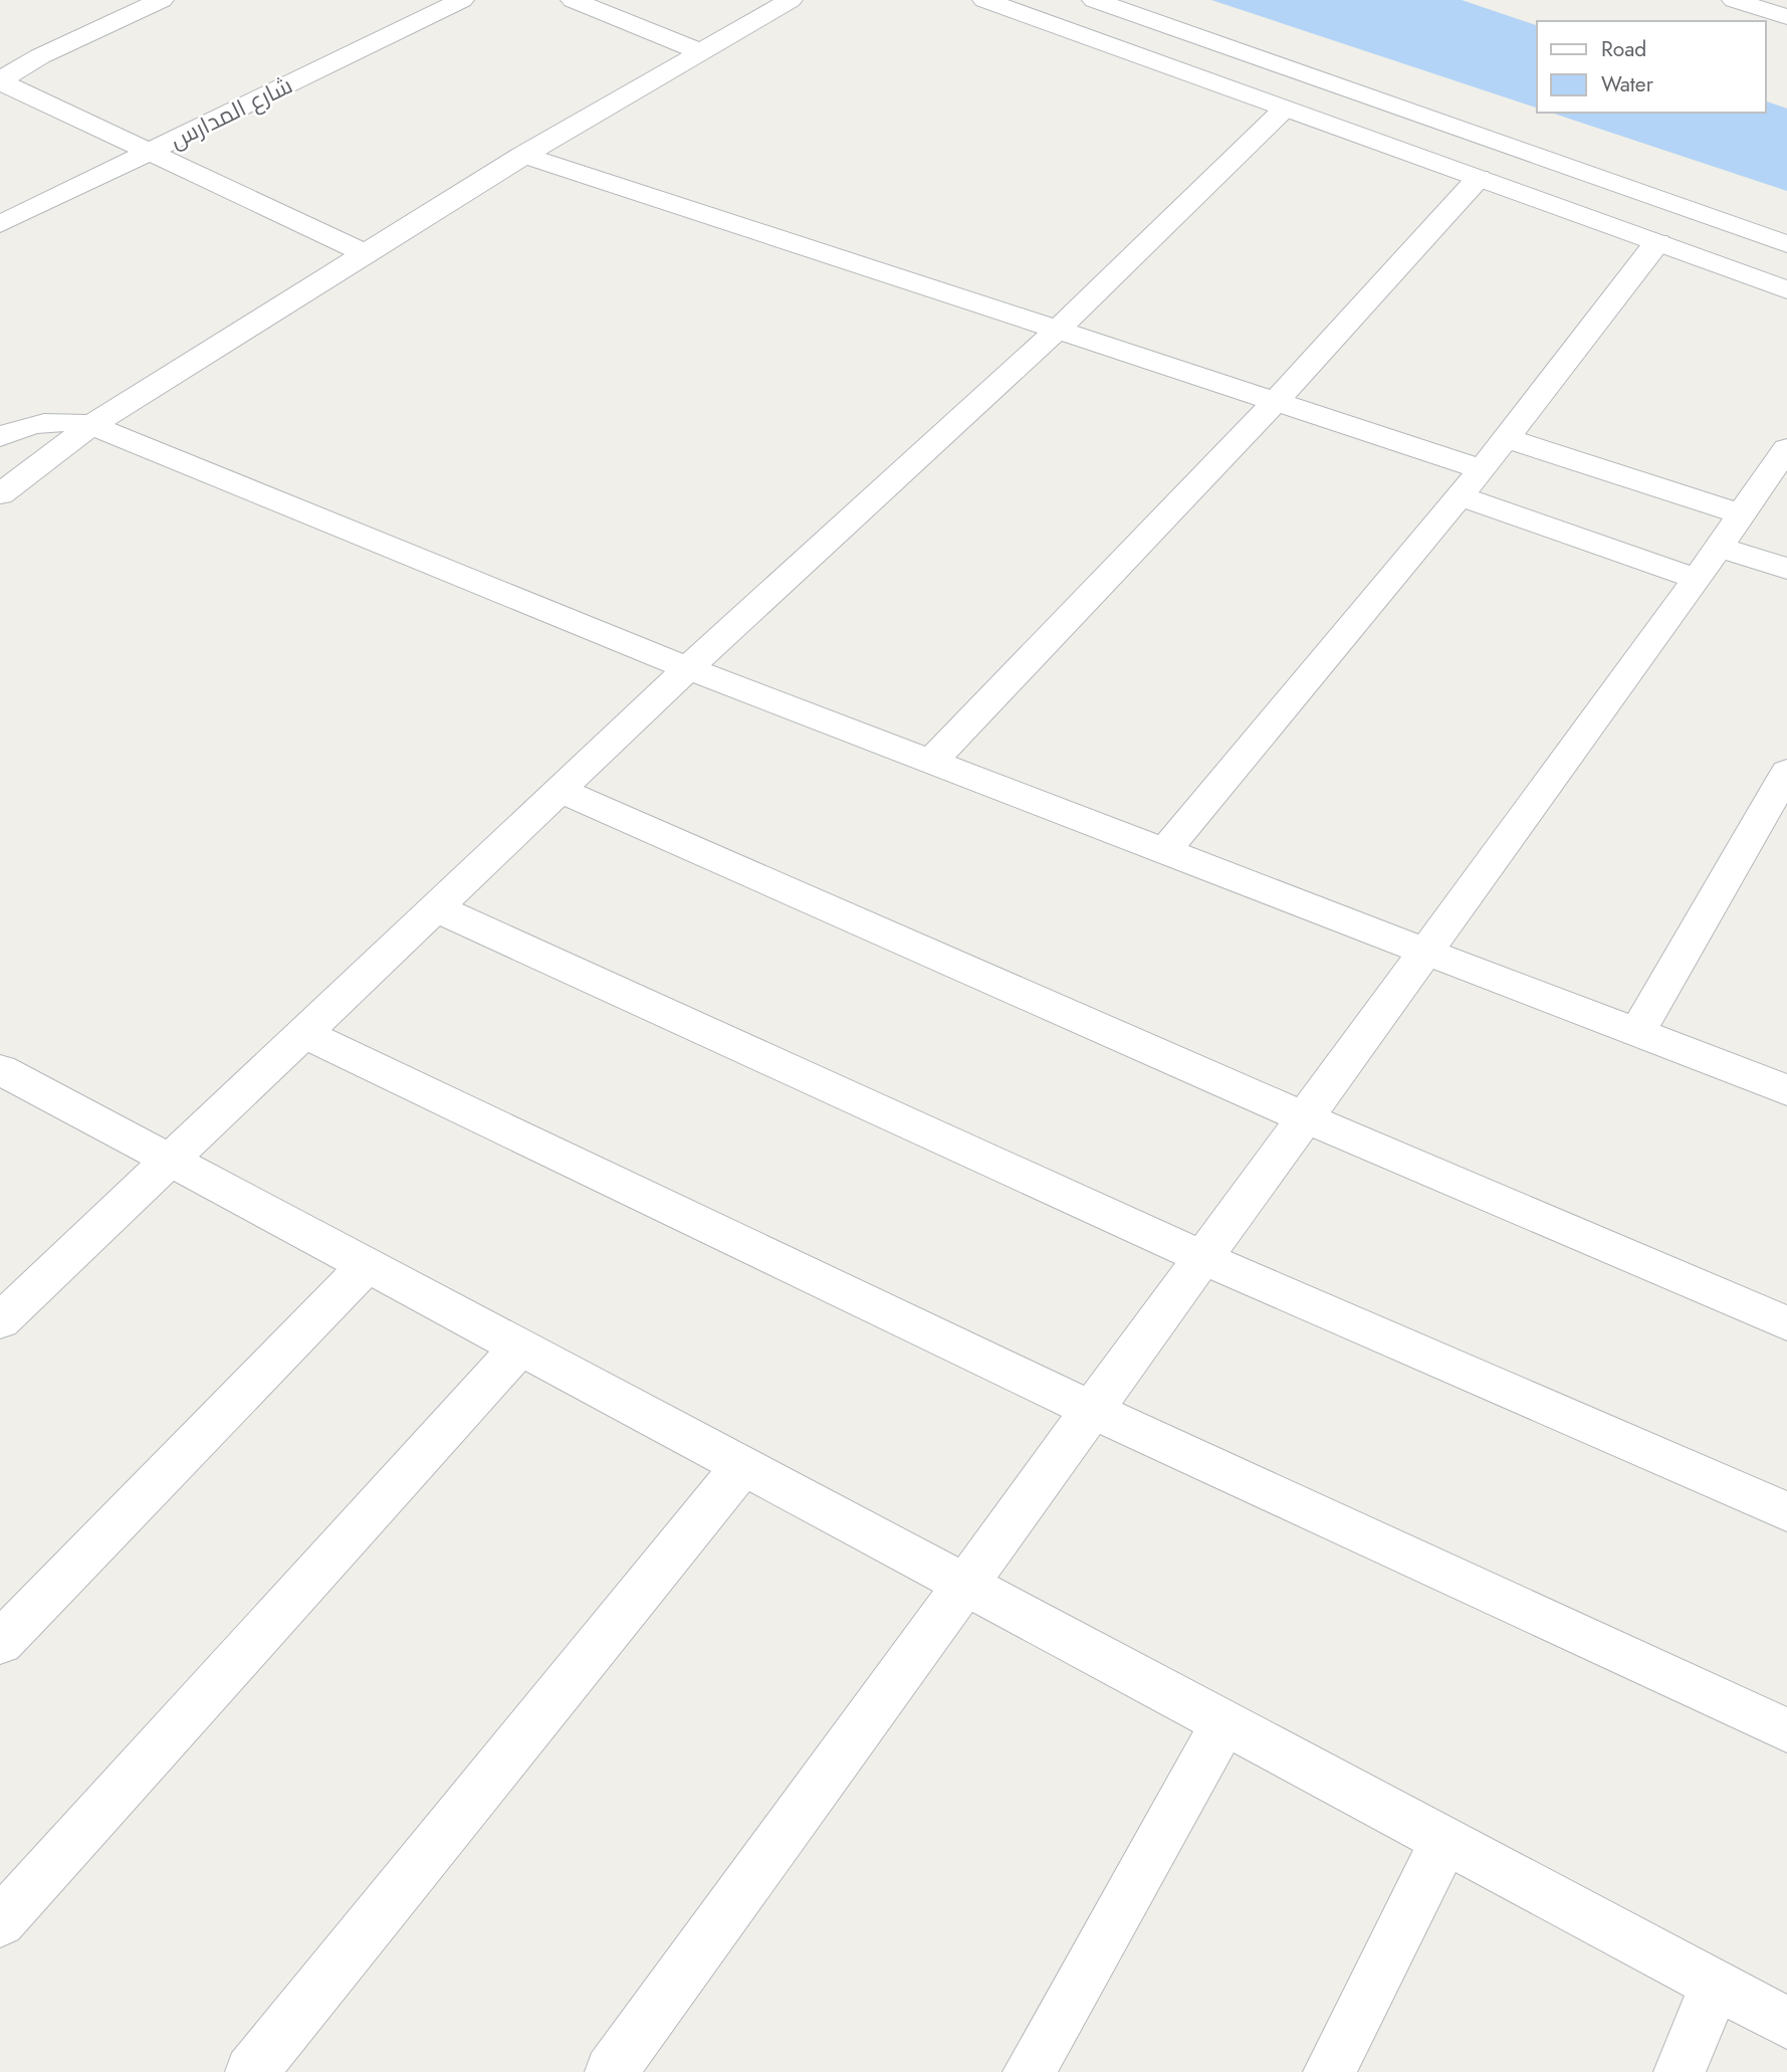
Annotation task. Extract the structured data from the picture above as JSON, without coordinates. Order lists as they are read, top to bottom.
{
  "streets": {
    "street": ["شارع المدارس"]
  },
  "legend": ["Road", "Water"]
}
